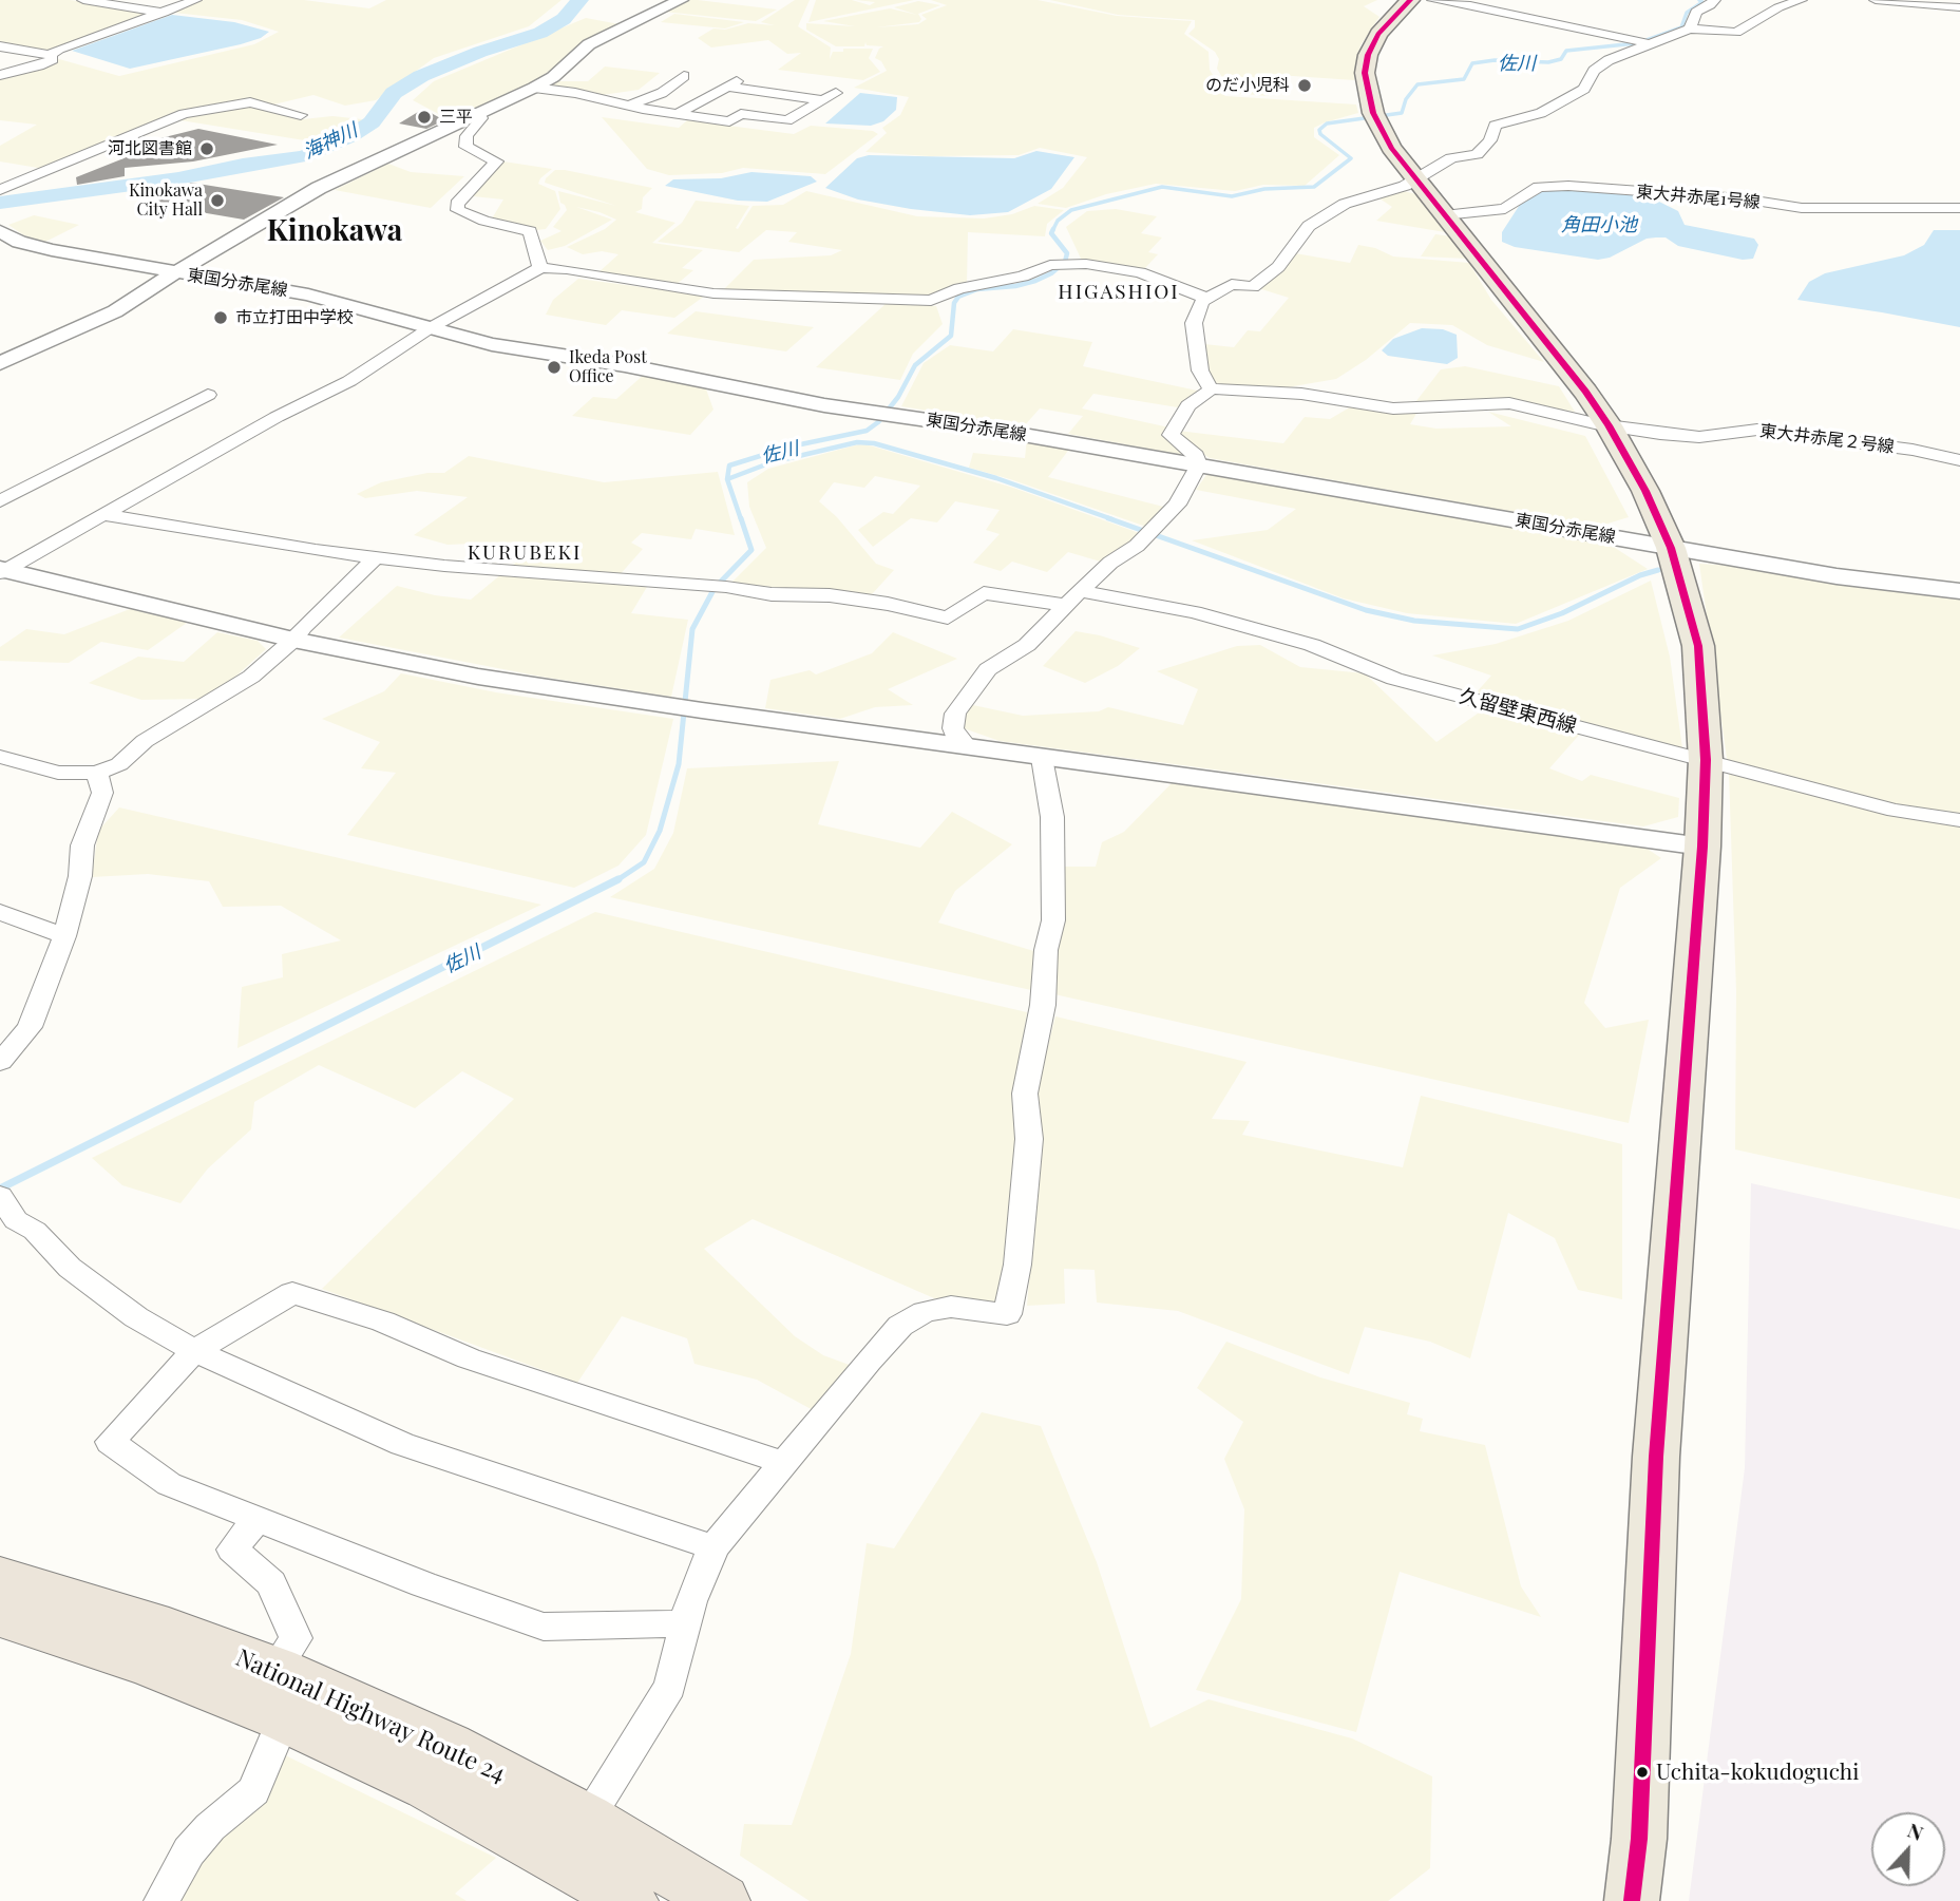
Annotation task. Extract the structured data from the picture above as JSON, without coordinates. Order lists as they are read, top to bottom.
{
  "streets": {
    "highway": ["National Highway Route 24"],
    "street": [
      "東大井赤尾1号線",
      "東国分赤尾線",
      "東大井赤尾２号線",
      "久留壁東西線"
    ]
  },
  "districts": ["Kinokawa", "HIGASHIOI", "KURUBEKI"],
  "water": ["佐川", "海神川", "角田小池"],
  "places": [
    "のだ小児科",
    "三平",
    "河北図書館",
    "Kinokawa City Hall",
    "市立打田中学校",
    "Ikeda Post Office",
    "Uchita-kokudoguchi"
  ],
  "north": "top"
}
